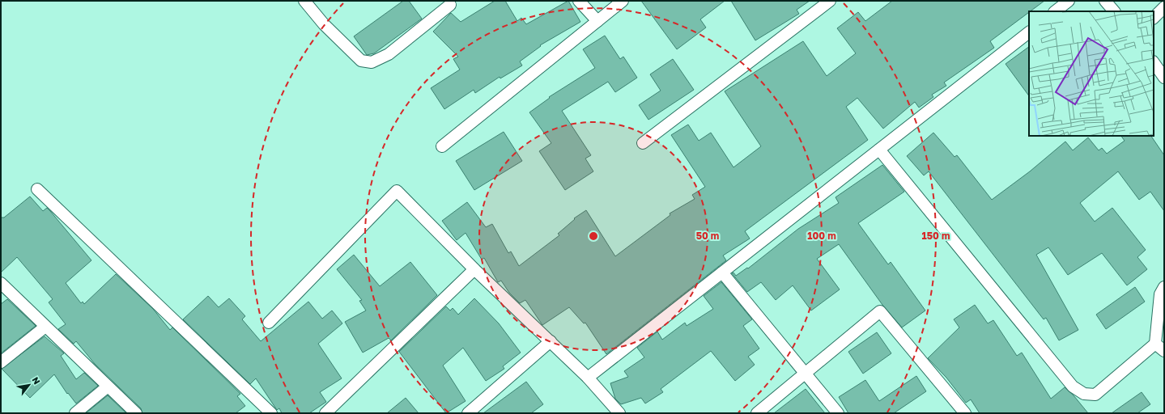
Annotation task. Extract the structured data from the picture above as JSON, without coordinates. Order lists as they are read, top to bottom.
{
  "north": "top right",
  "rings": ["50 m", "100 m", "150 m"]
}
